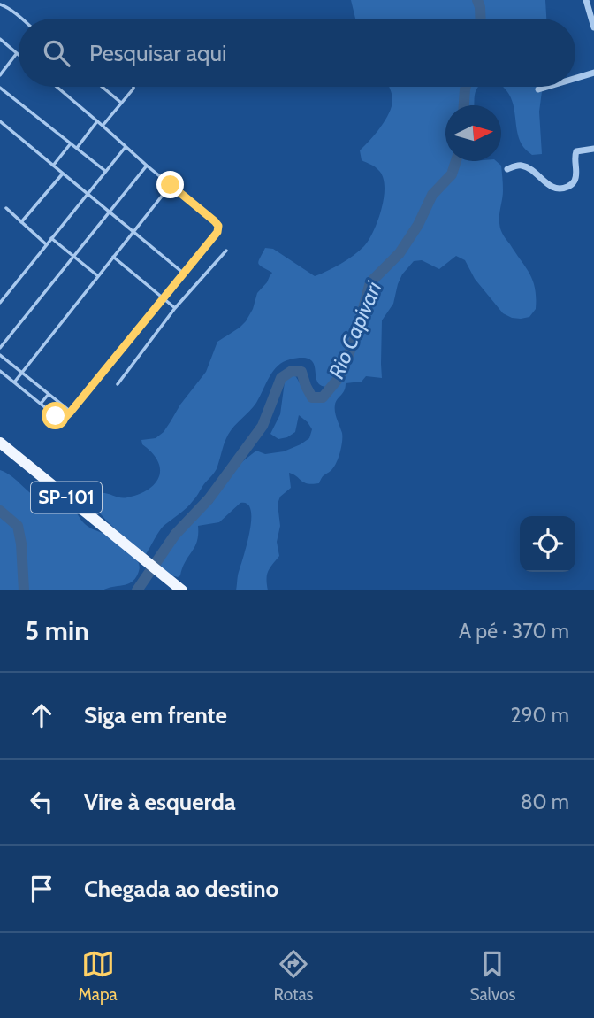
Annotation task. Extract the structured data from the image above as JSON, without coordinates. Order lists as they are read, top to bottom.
{
  "streets": {
    "main road": ["SP-101"]
  },
  "water": ["Rio Capivari"],
  "north": "right",
  "page": {
    "search": "Pesquisar aqui",
    "heading": ["5 min", "A pé · 370 m"],
    "list": [
      ["Siga em frente", "290 m"],
      ["Vire à esquerda", "80 m"],
      "Chegada ao destino"
    ],
    "nav": ["Mapa", "Rotas", "Salvos"]
  }
}
